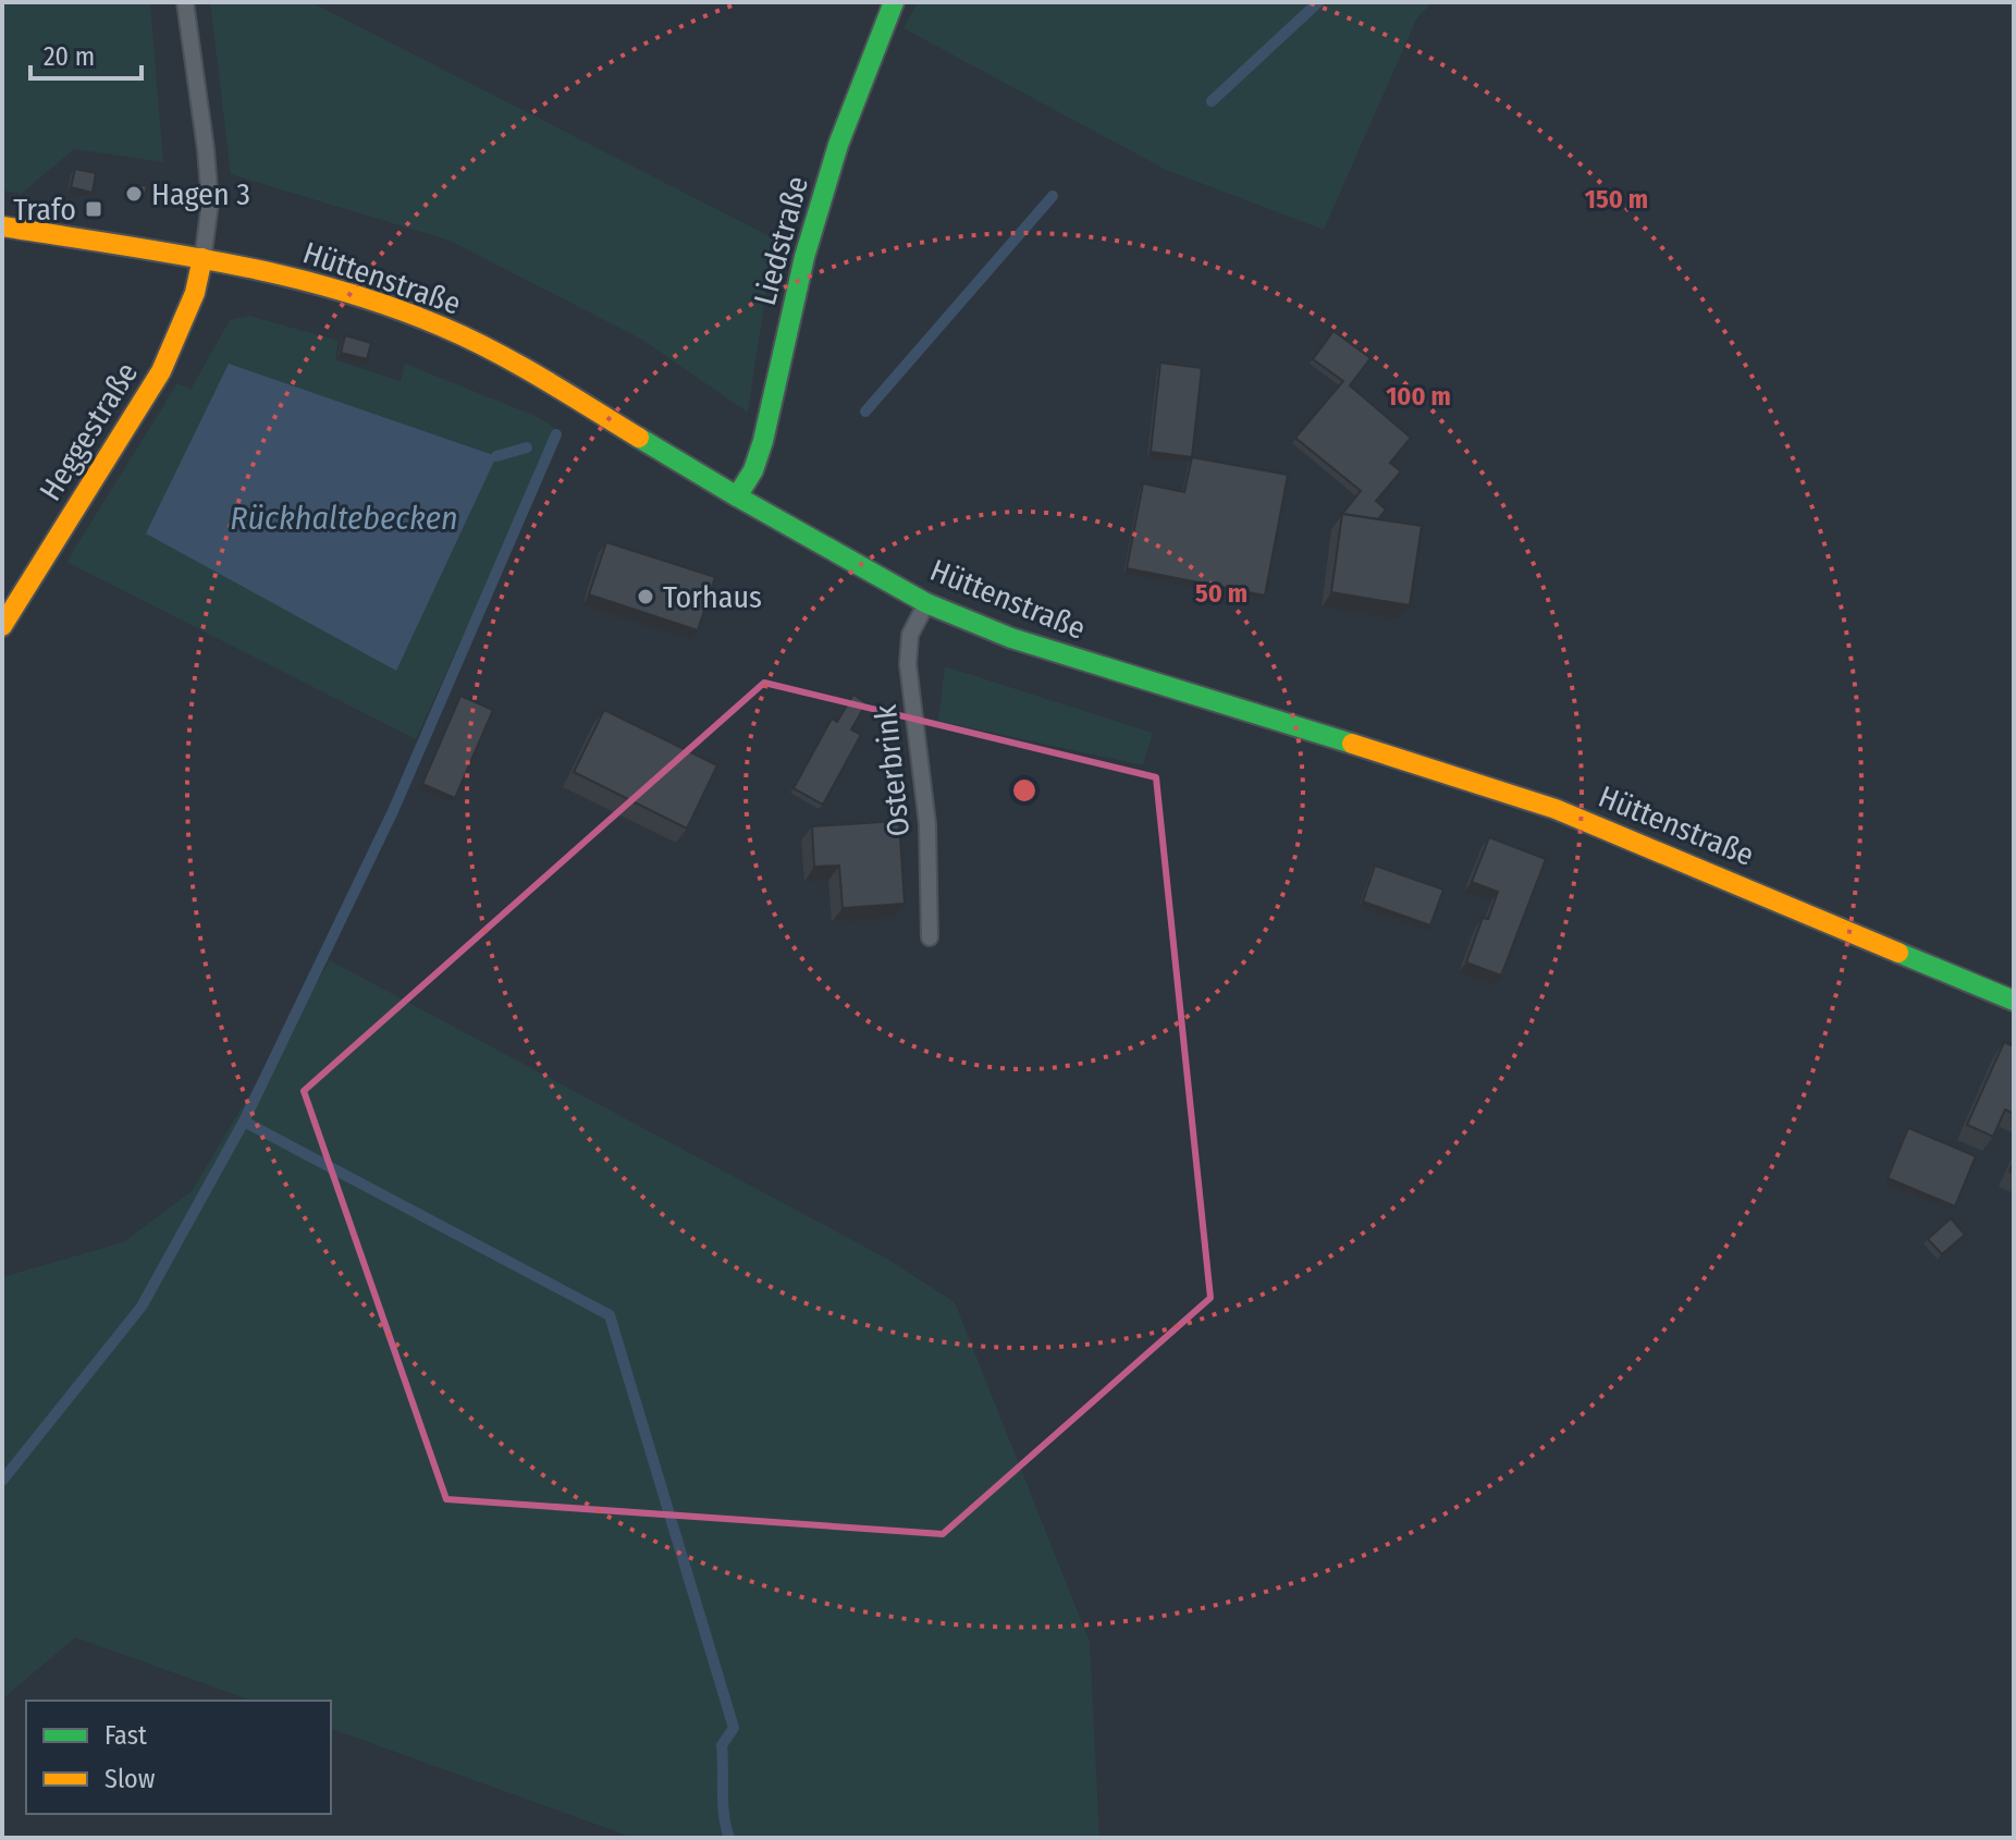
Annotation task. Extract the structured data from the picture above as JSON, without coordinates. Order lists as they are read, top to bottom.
{
  "streets": {
    "main road": ["Liedstraße", "Hüttenstraße", "Heggestraße"],
    "lane": ["Osterbrink"]
  },
  "crossings": [
    ["Liedstraße", "Hüttenstraße"],
    ["Hüttenstraße", "Heggestraße"],
    ["Hüttenstraße", "Osterbrink"]
  ],
  "water": ["Rückhaltebecken"],
  "places": {
    "other": ["Hagen 3", "Torhaus"],
    "transit": ["Trafo"]
  },
  "legend": ["Fast", "Slow"],
  "scale_bar": "20 m",
  "rings": ["150 m", "100 m", "50 m"]
}
